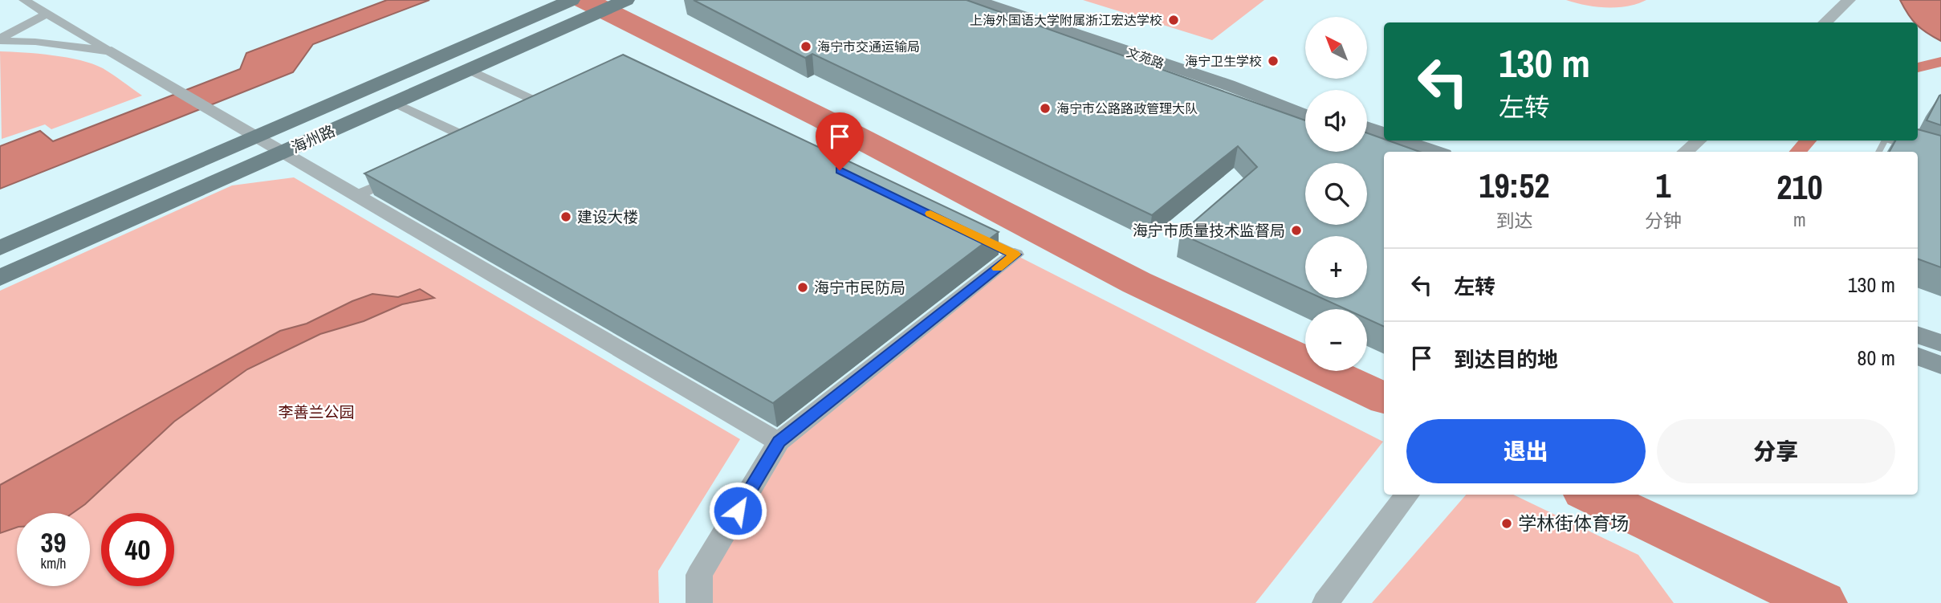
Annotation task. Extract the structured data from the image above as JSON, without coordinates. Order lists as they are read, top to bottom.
{
  "streets": {
    "main road": ["文苑路", "海州路"]
  },
  "parks": ["李善兰公园"],
  "places": [
    "上海外国语大学附属浙江宏达学校",
    "海宁市交通运输局",
    "海宁卫生学校",
    "海宁市公路路政管理大队",
    "建设大楼",
    "海宁市质量技术监督局",
    "海宁市民防局",
    "学林街体育场"
  ],
  "north": "top left",
  "page": {
    "map_buttons": ["+", "−"],
    "turn": ["130 m", "左转"],
    "eta": [
      "19:52",
      "到达",
      "1",
      "分钟",
      "210",
      "m"
    ],
    "list": [
      {
        "name": "左转",
        "value": "130 m"
      },
      {
        "name": "到达目的地",
        "value": "80 m"
      }
    ],
    "buttons": ["退出", "分享"],
    "speed": "39 km/h",
    "limit": "40"
  }
}
